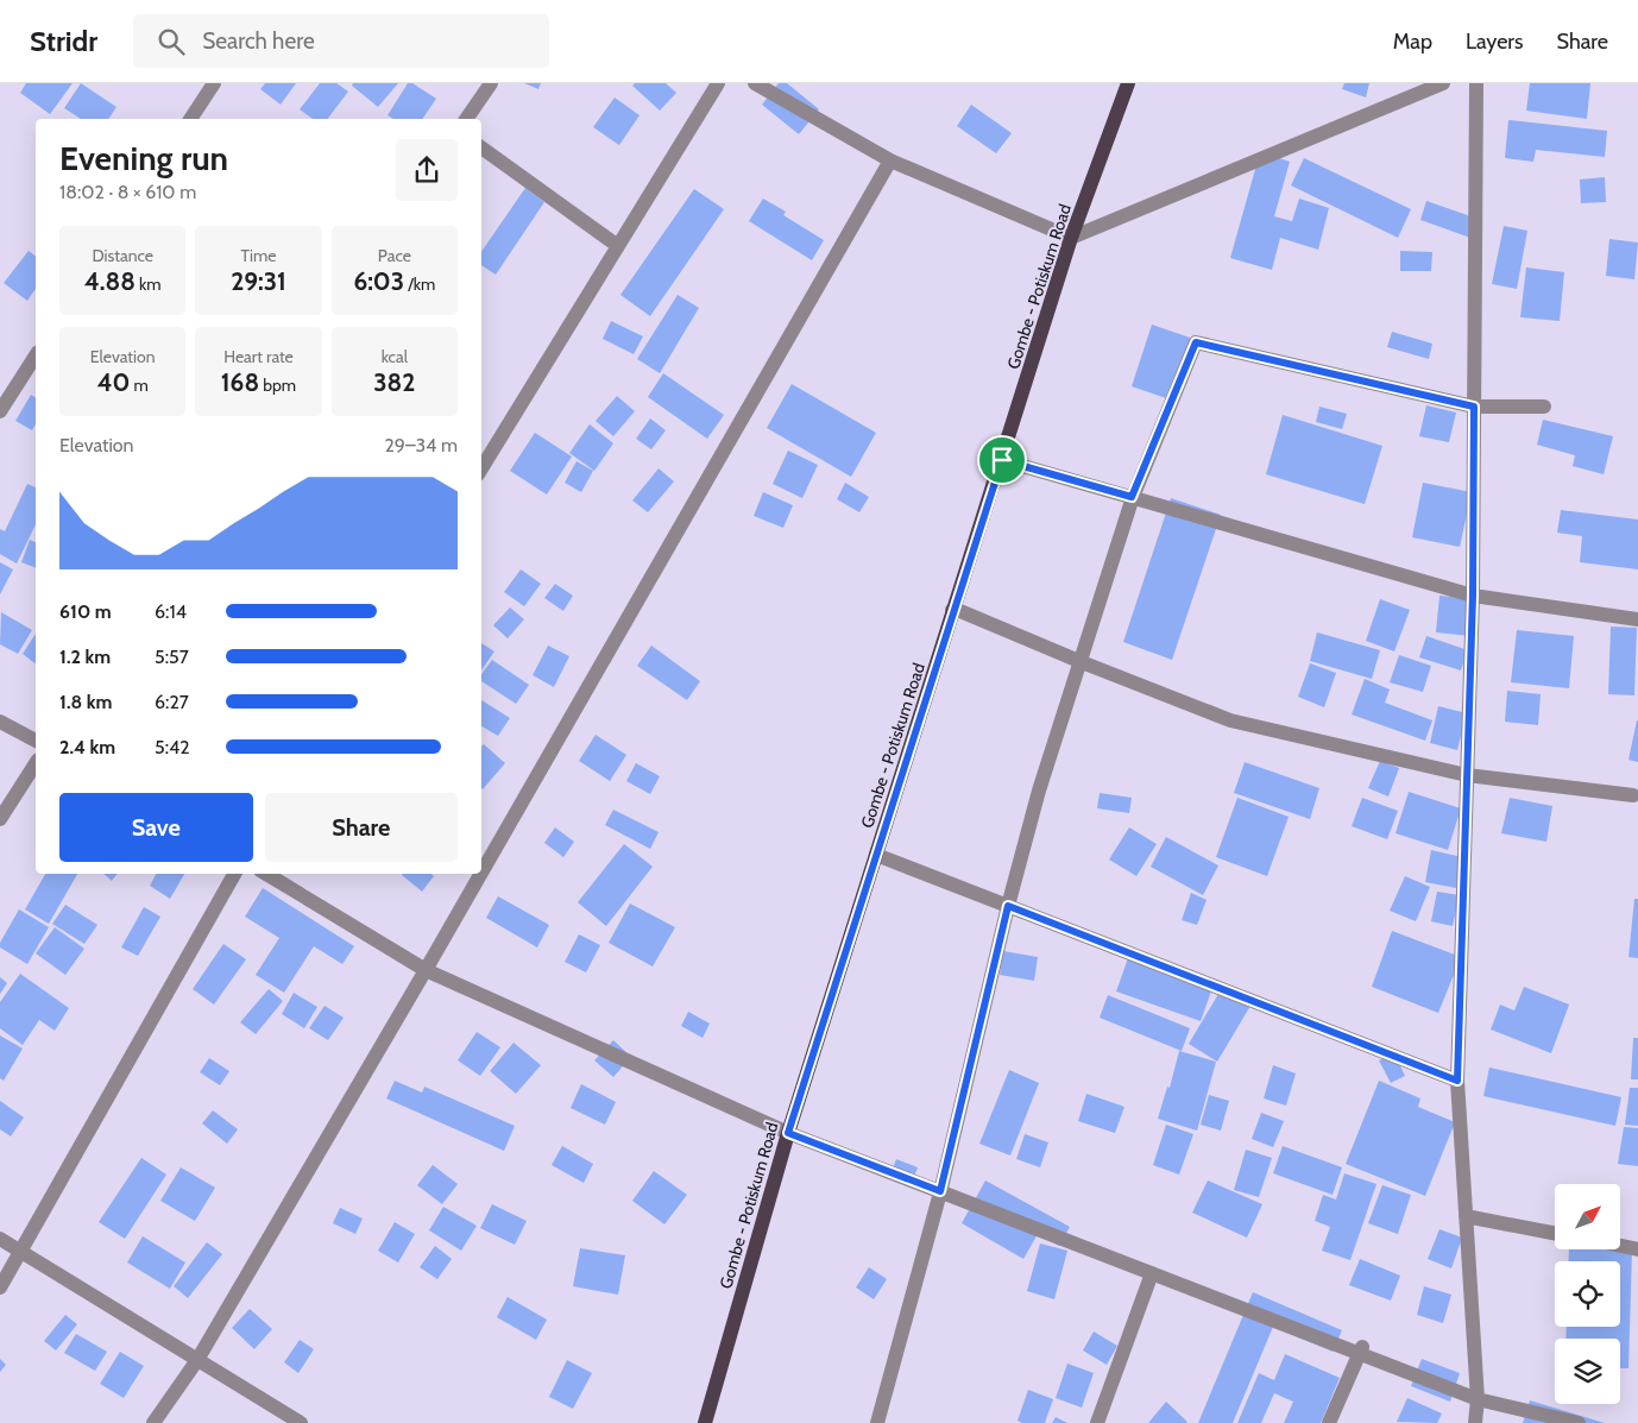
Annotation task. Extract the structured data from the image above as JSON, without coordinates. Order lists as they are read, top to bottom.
{
  "streets": {
    "main road": ["Gombe - Potiskum Road"]
  },
  "north": "top right",
  "page": {
    "header": "Stridr",
    "search": "Search here",
    "nav": ["Map", "Layers", "Share"],
    "heading": ["Evening run", "18:02 · 8 × 610 m"],
    "stats": [
      ["Distance", "4.88 km"],
      ["Time", "29:31"],
      ["Pace", "6:03 /km"],
      ["Elevation", "40 m"],
      ["Heart rate", "168 bpm"],
      ["kcal", "382"]
    ],
    "chart": ["Elevation", "29–34 m"],
    "list": [
      {
        "name": "610 m",
        "note": "6:14"
      },
      {
        "name": "1.2 km",
        "note": "5:57"
      },
      {
        "name": "1.8 km",
        "note": "6:27"
      },
      {
        "name": "2.4 km",
        "note": "5:42"
      }
    ],
    "buttons": ["Save", "Share"]
  }
}
